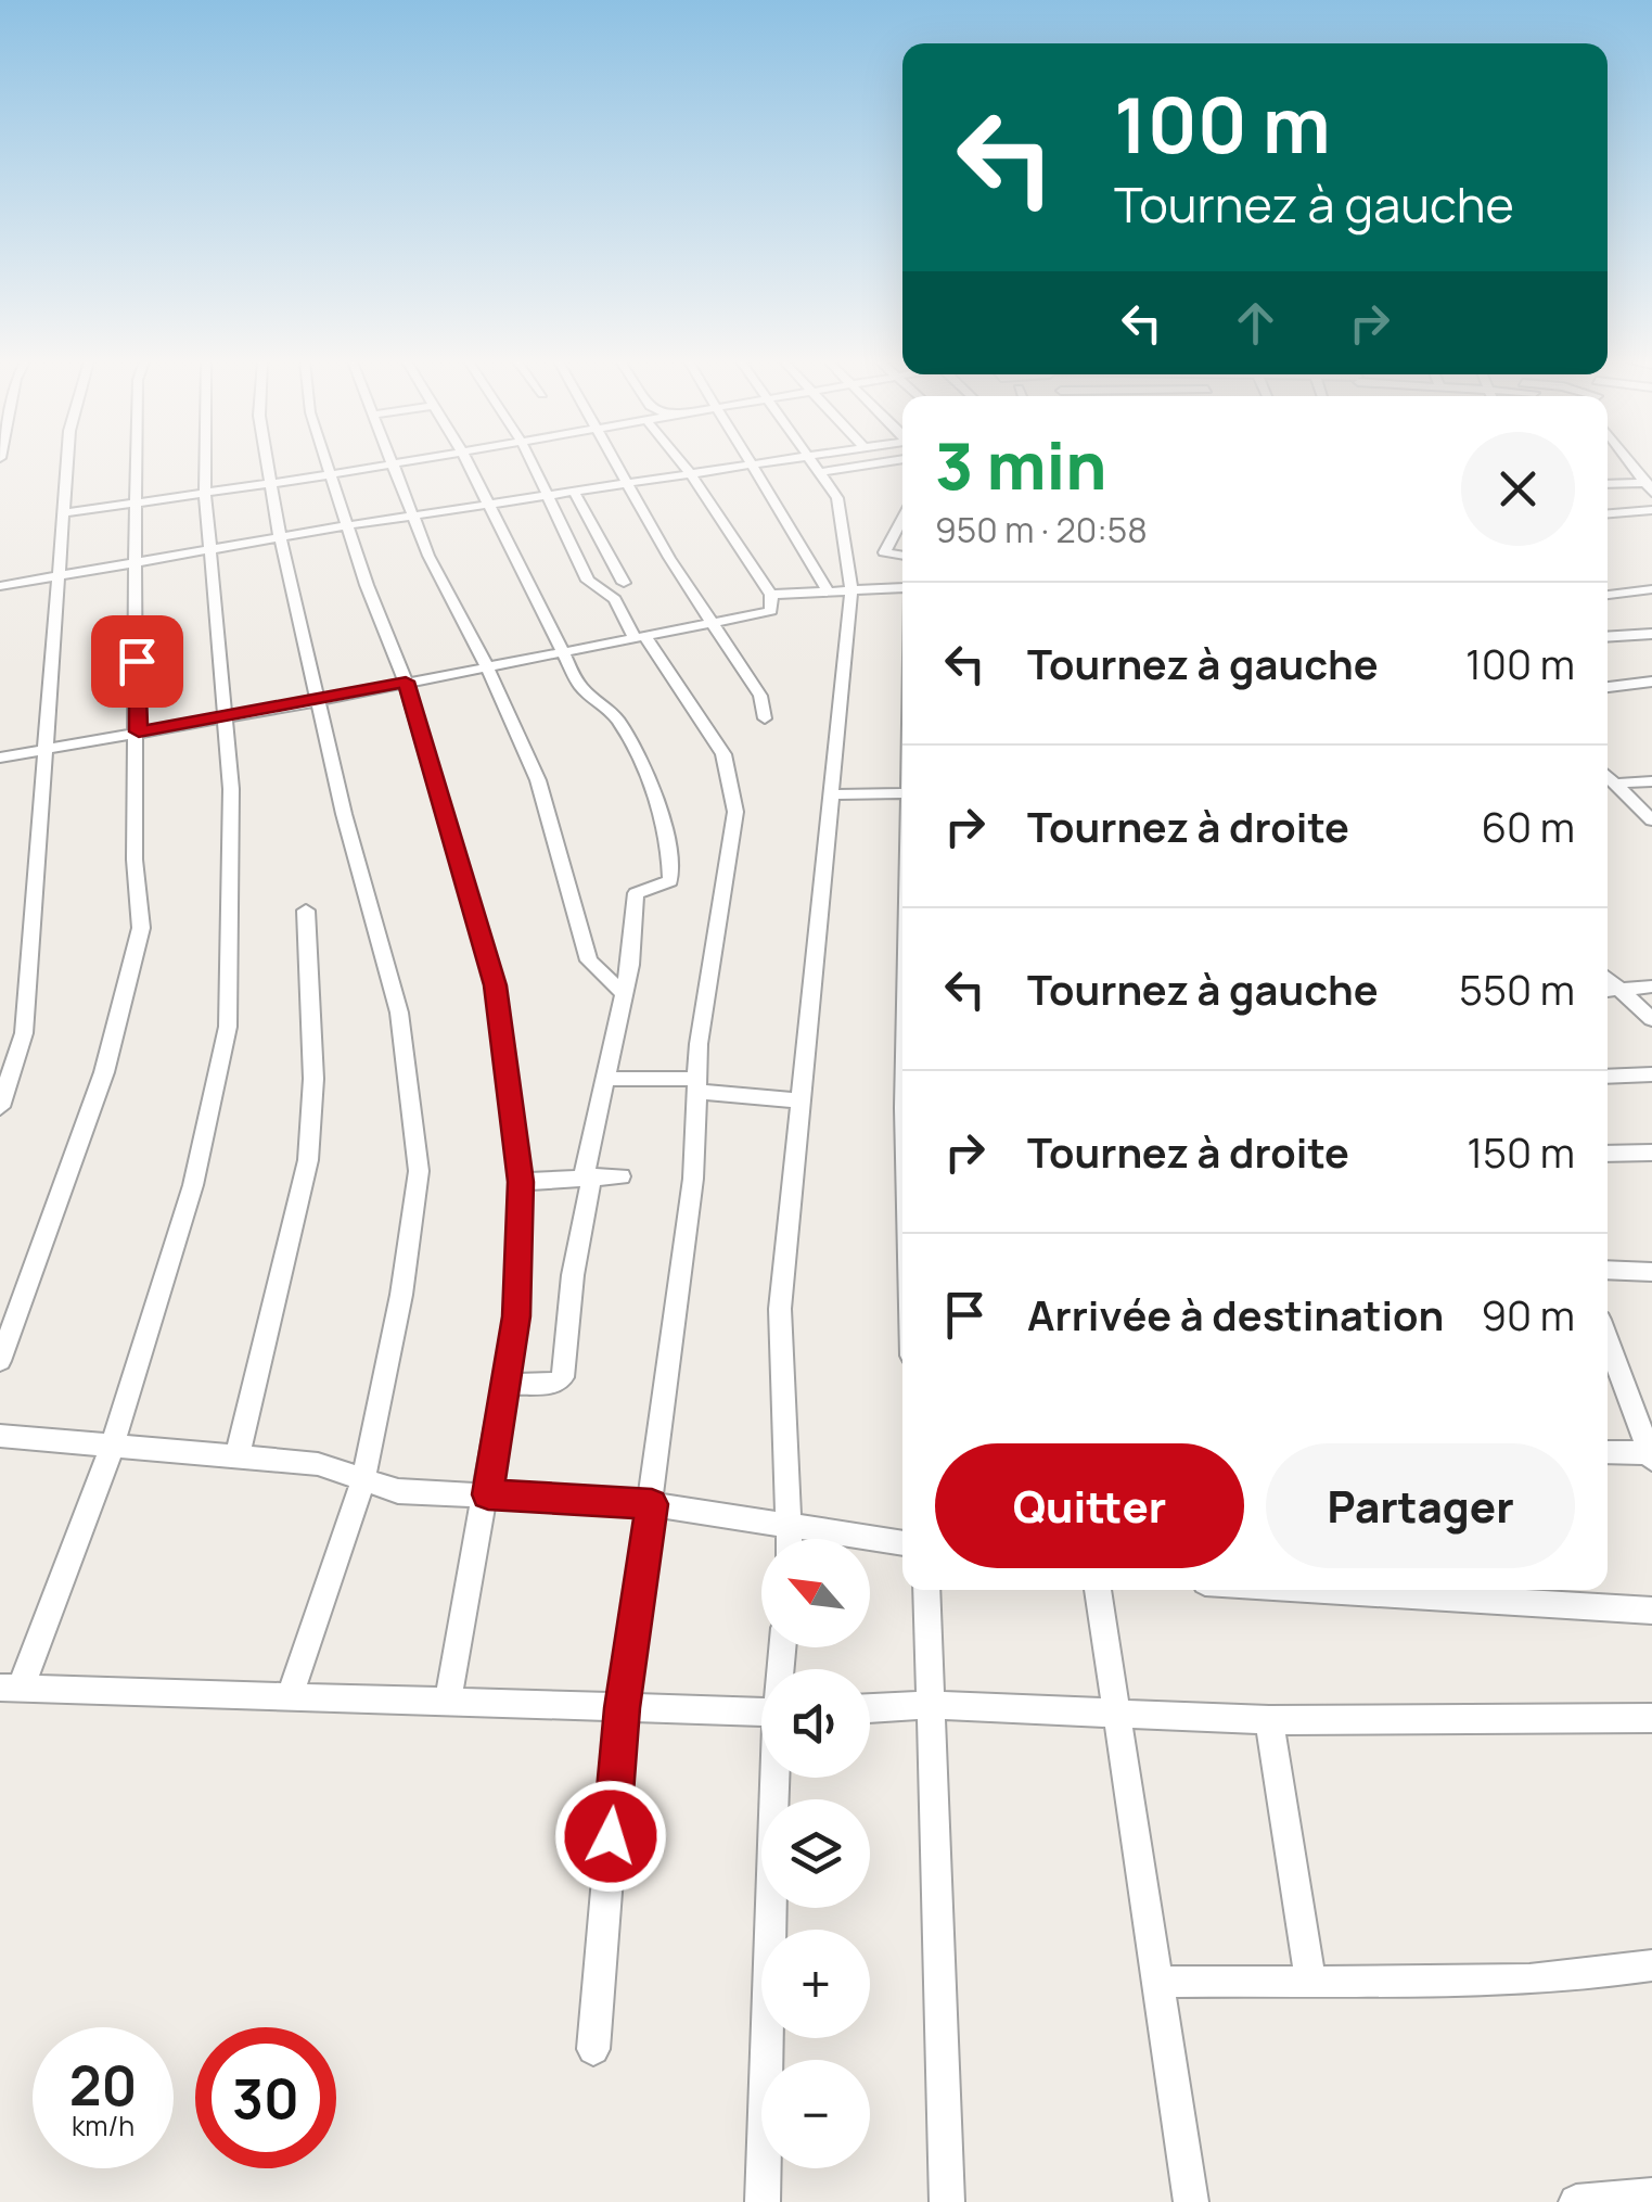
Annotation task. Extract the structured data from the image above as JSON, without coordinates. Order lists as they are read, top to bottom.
{
  "north": "top left",
  "page": {
    "turn": ["100 m", "Tournez à gauche"],
    "heading": ["3 min", "950 m · 20:58"],
    "list": [
      {
        "name": "Tournez à gauche",
        "value": "100 m"
      },
      {
        "name": "Tournez à droite",
        "value": "60 m"
      },
      {
        "name": "Tournez à gauche",
        "value": "550 m"
      },
      {
        "name": "Tournez à droite",
        "value": "150 m"
      },
      {
        "name": "Arrivée à destination",
        "value": "90 m"
      }
    ],
    "buttons": ["Quitter", "Partager"],
    "map_buttons": ["+", "−"],
    "speed": "20 km/h",
    "limit": "30"
  }
}
